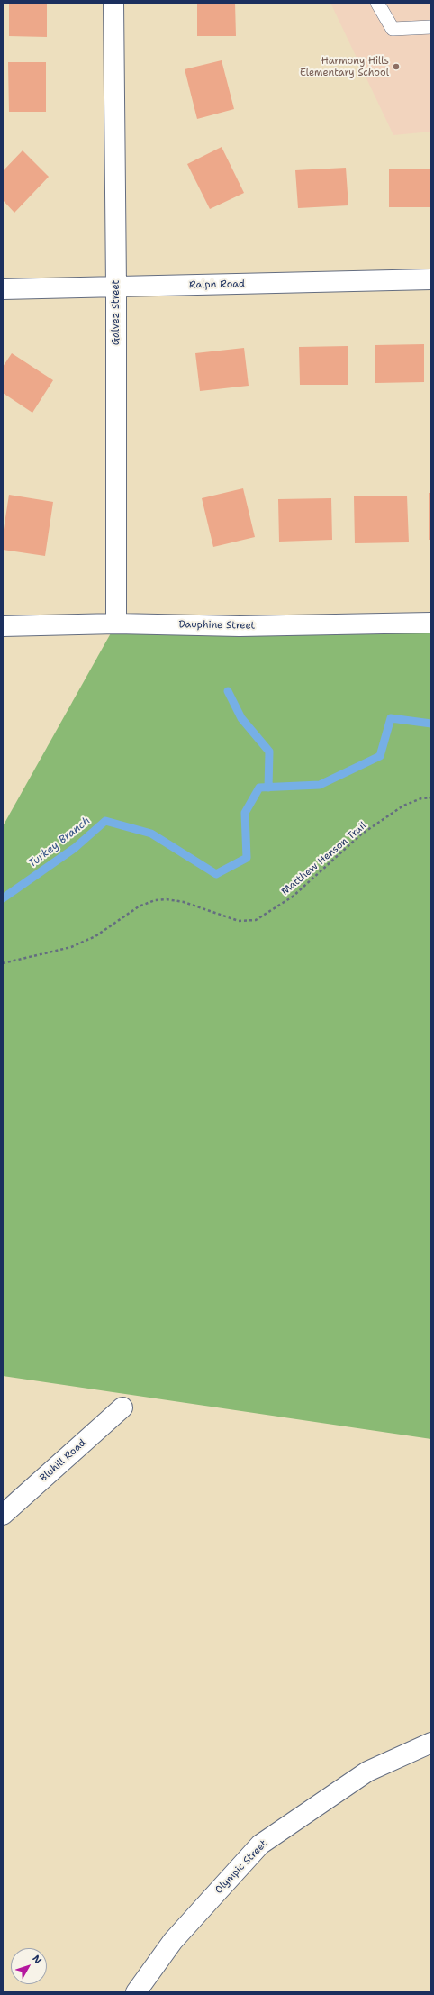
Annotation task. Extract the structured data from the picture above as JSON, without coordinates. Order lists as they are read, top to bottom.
{
  "streets": {
    "street": [
      "Ralph Road",
      "Galvez Street",
      "Dauphine Street",
      "Bluhill Road",
      "Olympic Street"
    ],
    "path": ["Matthew Henson Trail"]
  },
  "crossings": [
    ["Ralph Road", "Galvez Street"],
    ["Galvez Street", "Dauphine Street"]
  ],
  "water": ["Turkey Branch"],
  "places": ["Harmony Hills Elementary School"],
  "north": "top right"
}
